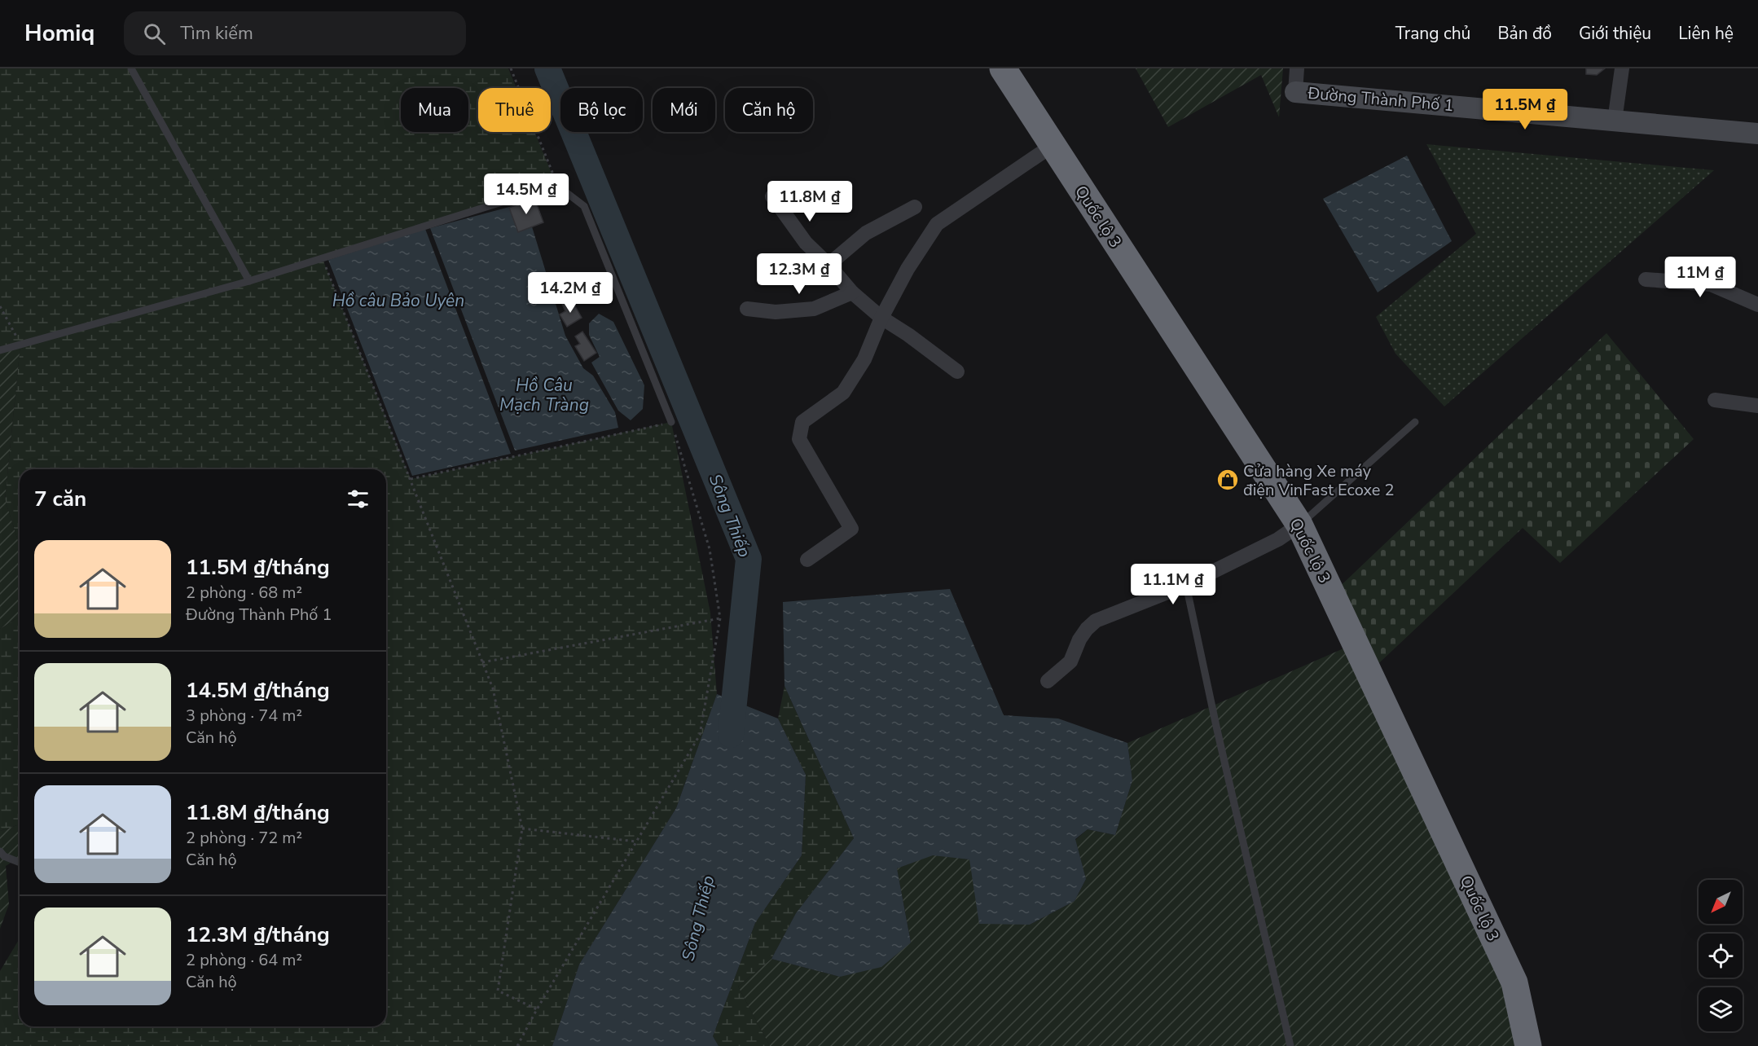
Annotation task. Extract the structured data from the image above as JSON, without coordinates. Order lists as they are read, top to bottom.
{
  "streets": {
    "highway": ["Quốc lộ 3"],
    "street": ["Đường Thành Phố 1"]
  },
  "water": ["Hồ câu Bảo Uyên", "Hồ Câu Mạch Tràng", "Sông Thiếp"],
  "places": {
    "shop": ["Cửa hàng Xe máy điện VinFast Ecoxe 2"]
  },
  "north": "bottom left",
  "page": {
    "header": "Homiq",
    "search": "Tìm kiếm",
    "nav": [
      "Trang chủ",
      "Bản đồ",
      "Giới thiệu",
      "Liên hệ"
    ],
    "chip": [
      "Mua",
      "Thuê",
      "Bộ lọc",
      "Mới",
      "Căn hộ"
    ],
    "price": [
      "11.5M ₫",
      "14.5M ₫",
      "11.8M ₫",
      "12.3M ₫",
      "11M ₫",
      "14.2M ₫",
      "11.1M ₫"
    ],
    "heading": "7 căn",
    "list": [
      {
        "name": "11.5M ₫/tháng",
        "note": "2 phòng · 68 m² · Đường Thành Phố 1"
      },
      {
        "name": "14.5M ₫/tháng",
        "note": "3 phòng · 74 m² · Căn hộ"
      },
      {
        "name": "11.8M ₫/tháng",
        "note": "2 phòng · 72 m² · Căn hộ"
      },
      {
        "name": "12.3M ₫/tháng",
        "note": "2 phòng · 64 m² · Căn hộ"
      }
    ]
  }
}
